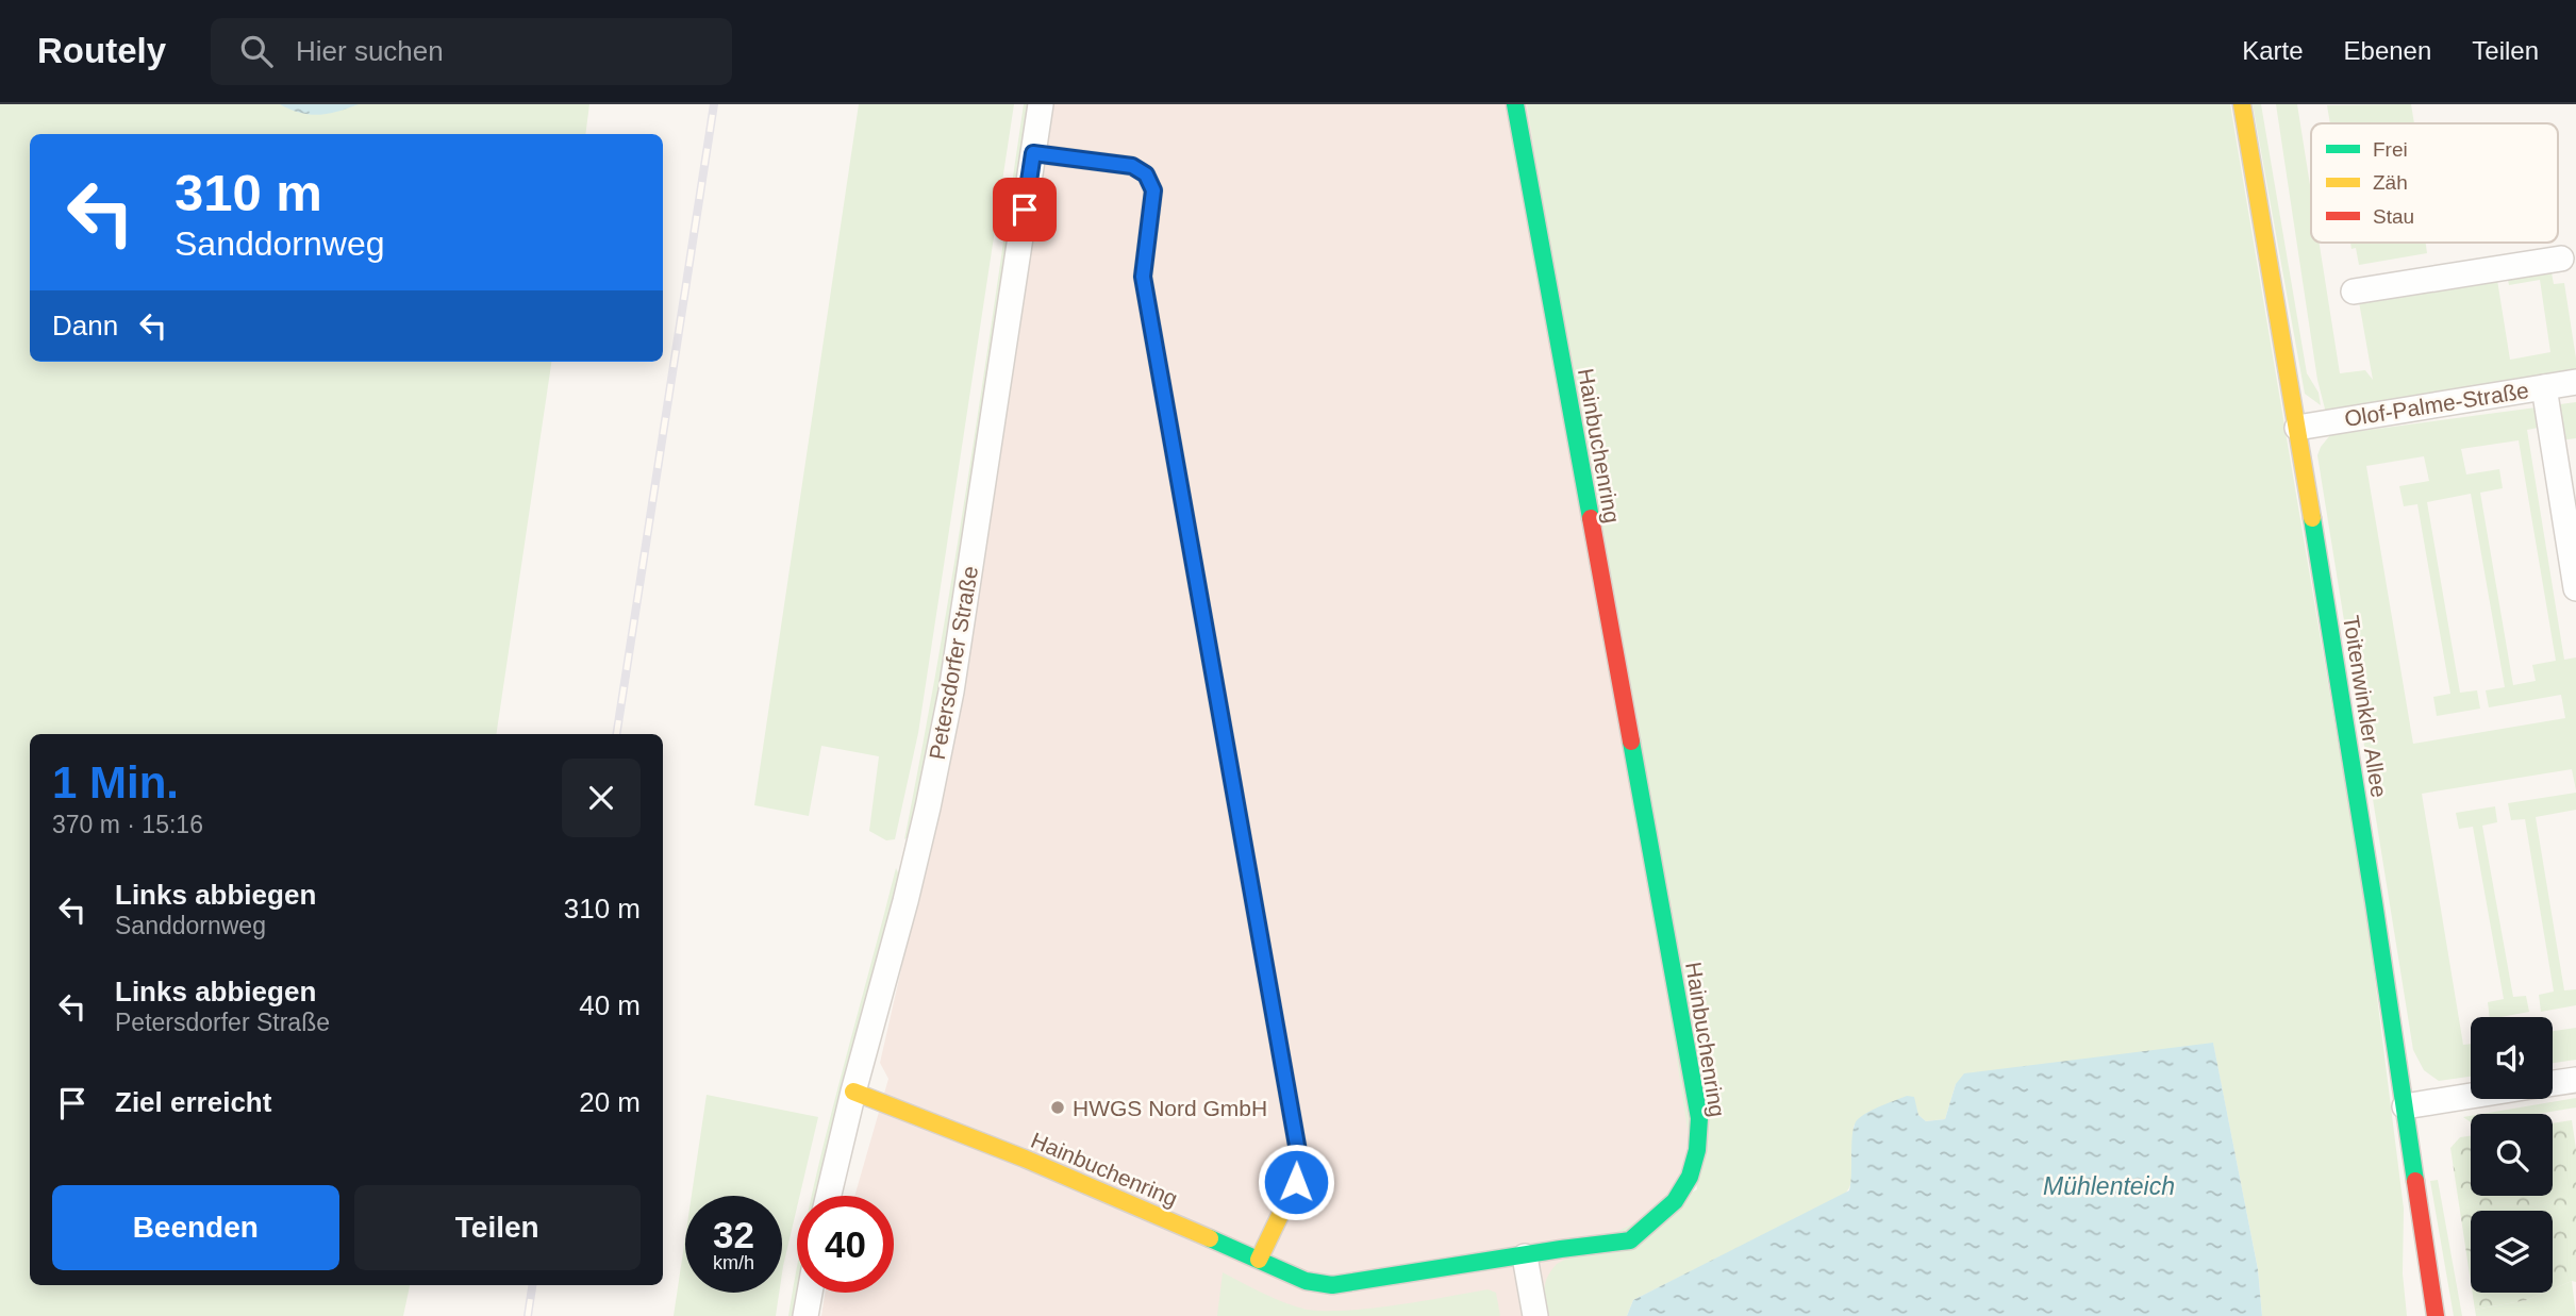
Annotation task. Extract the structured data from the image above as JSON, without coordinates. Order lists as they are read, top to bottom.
{
  "streets": {
    "street": [
      "Olof-Palme-Straße",
      "Hainbuchenring",
      "Petersdorfer Straße",
      "Toitenwinkler Allee"
    ]
  },
  "crossings": [
    ["Olof-Palme-Straße", "Toitenwinkler Allee"],
    ["Hainbuchenring", "Petersdorfer Straße"]
  ],
  "water": ["Mühlenteich"],
  "places": ["HWGS Nord GmbH"],
  "legend": ["Frei", "Zäh", "Stau"],
  "page": {
    "header": "Routely",
    "search": "Hier suchen",
    "nav": ["Karte", "Ebenen", "Teilen"],
    "turn": ["310 m", "Sanddornweg"],
    "then": "Dann",
    "heading": ["1 Min.", "370 m · 15:16"],
    "list": [
      {
        "name": "Links abbiegen",
        "note": "Sanddornweg",
        "value": "310 m"
      },
      {
        "name": "Links abbiegen",
        "note": "Petersdorfer Straße",
        "value": "40 m"
      },
      {
        "name": "Ziel erreicht",
        "value": "20 m"
      }
    ],
    "buttons": ["Beenden", "Teilen"],
    "speed": "32 km/h",
    "limit": "40"
  }
}
